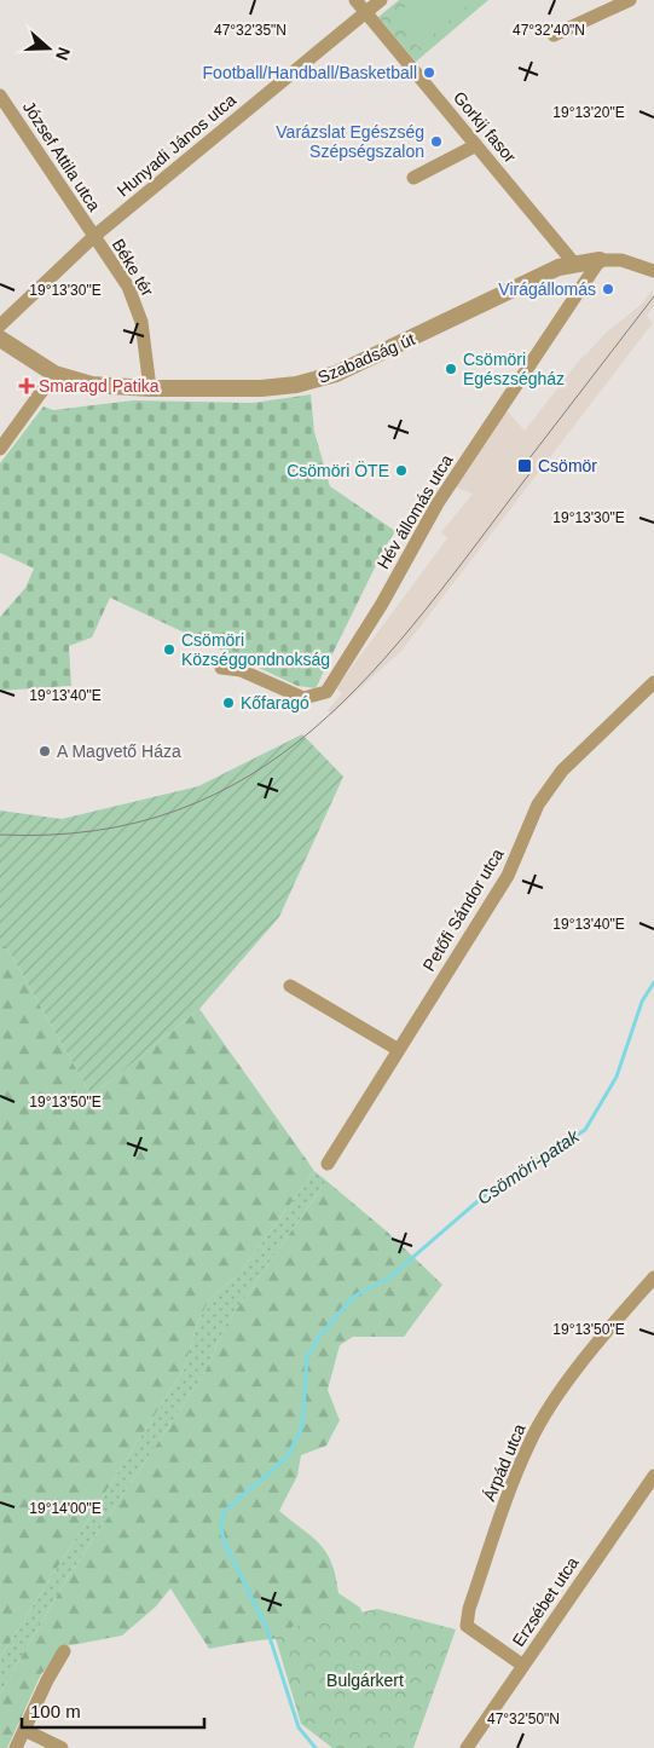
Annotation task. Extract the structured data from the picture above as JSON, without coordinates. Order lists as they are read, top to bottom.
{
  "streets": {
    "street": [
      "Gorkij fasor",
      "Hunyadi János utca",
      "József Attila utca",
      "Béke tér",
      "Szabadság út",
      "Hév állomás utca",
      "Petőfi Sándor utca",
      "Árpád utca",
      "Erzsébet utca"
    ]
  },
  "crossings": [
    ["Gorkij fasor", "Hunyadi János utca"],
    ["Gorkij fasor", "Szabadság út"],
    ["Hunyadi János utca", "József Attila utca"],
    ["Hunyadi János utca", "Béke tér"],
    ["József Attila utca", "Béke tér"],
    ["Béke tér", "Szabadság út"],
    ["Szabadság út", "Hév állomás utca"],
    ["Árpád utca", "Erzsébet utca"]
  ],
  "water": ["Csömöri-patak"],
  "parks": ["Bulgárkert"],
  "places": {
    "other": [
      "Football/Handball/Basketball",
      "Varázslat Egészség Szépségszalon",
      "Virágállomás",
      "Csömöri Egészségház",
      "Csömöri ÖTE",
      "Csömöri Községgondnokság",
      "Kőfaragó",
      "A Magvető Háza"
    ],
    "health": ["Smaragd Patika"],
    "transit": ["Csömör"]
  },
  "scale_bar": "100 m",
  "north": "right",
  "coordinates": [
    "47°32'35\"N",
    "47°32'40\"N",
    "19°13'20\"E",
    "19°13'30\"E",
    "19°13'40\"E",
    "19°13'50\"E",
    "19°14'00\"E",
    "47°32'50\"N"
  ]
}
